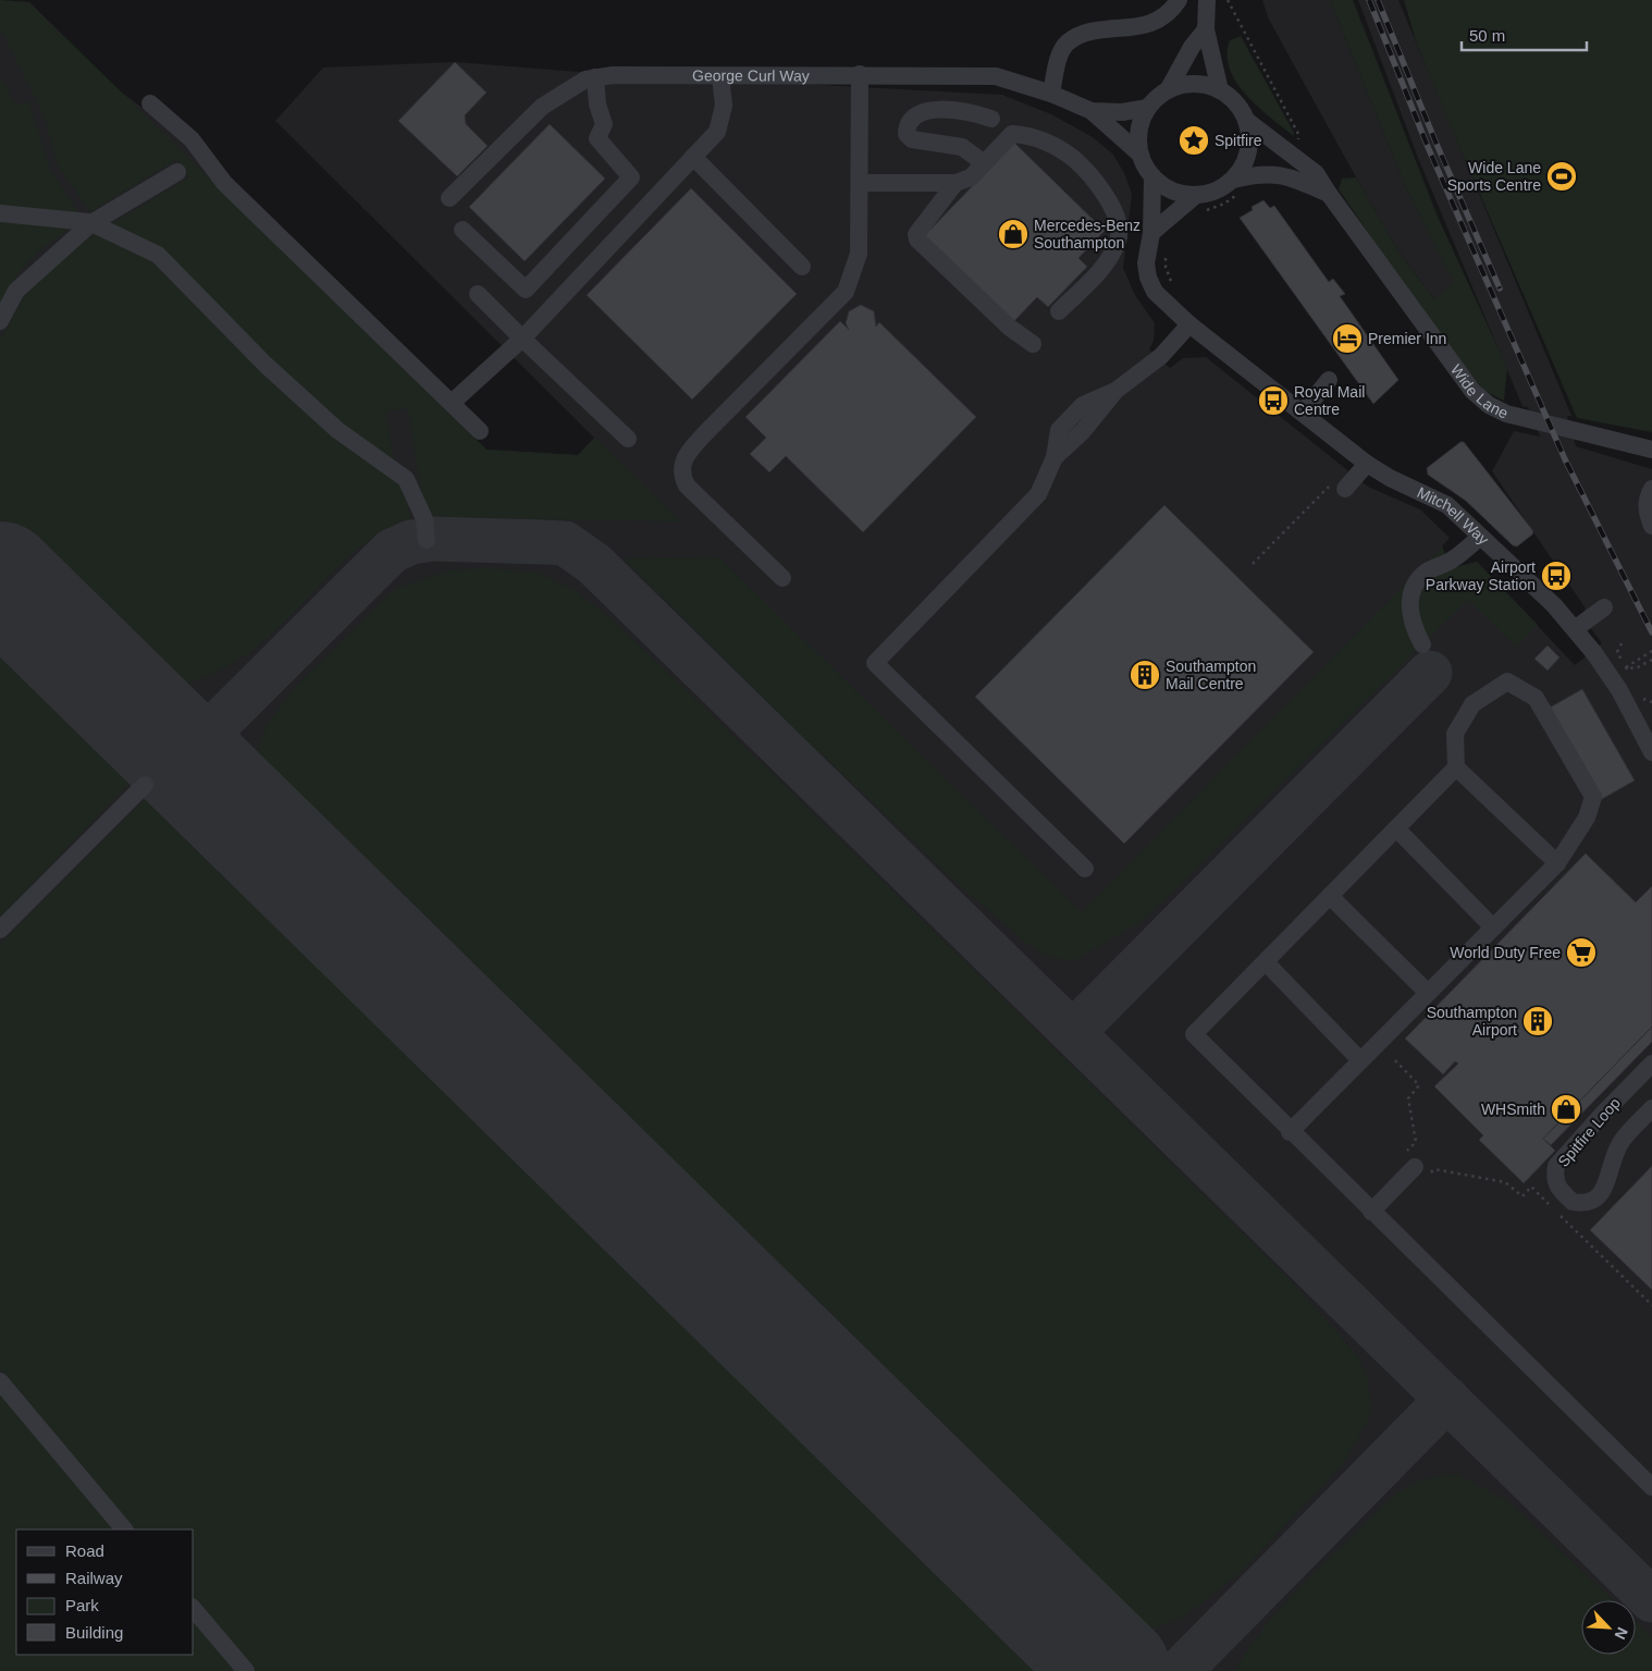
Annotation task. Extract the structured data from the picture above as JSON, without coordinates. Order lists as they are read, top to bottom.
{
  "streets": {
    "street": [
      "George Curl Way",
      "Wide Lane",
      "Mitchell Way",
      "Spitfire Loop"
    ]
  },
  "crossings": [
    ["George Curl Way", "Wide Lane"],
    ["George Curl Way", "Mitchell Way"],
    ["Wide Lane", "Mitchell Way"]
  ],
  "places": {
    "place": ["Spitfire"],
    "sports": ["Wide Lane Sports Centre"],
    "shop": ["Mercedes-Benz Southampton", "WHSmith"],
    "hotel": ["Premier Inn"],
    "bus stop": ["Royal Mail Centre", "Airport Parkway Station"],
    "building": ["Southampton Mail Centre", "Southampton Airport"],
    "supermarket": ["World Duty Free"]
  },
  "legend": [
    "Road",
    "Railway",
    "Park",
    "Building"
  ],
  "scale_bar": "50 m",
  "north": "bottom right"
}
